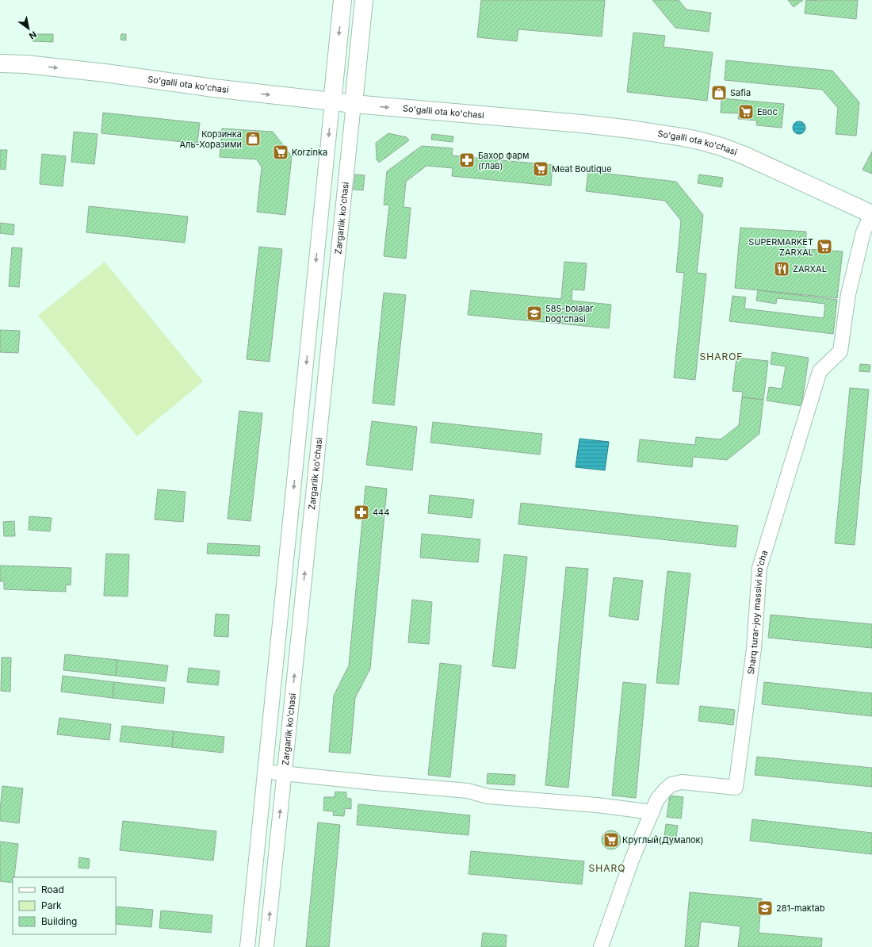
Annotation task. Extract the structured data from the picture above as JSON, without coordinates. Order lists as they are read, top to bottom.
{
  "streets": {
    "main road": ["So'galli ota ko'chasi", "Zargarlik ko'chasi"],
    "street": ["Sharq turar-joy massivi ko'cha"]
  },
  "crossings": [
    ["So'galli ota ko'chasi", "Zargarlik ko'chasi"],
    ["So'galli ota ko'chasi", "Sharq turar-joy massivi ko'cha"]
  ],
  "one_way": ["Zargarlik ko'chasi"],
  "districts": ["SHAROF", "SHARQ"],
  "places": {
    "shop": ["Safia", "Корзинка Аль-Хоразими"],
    "supermarket": [
      "Евос",
      "Korzinka",
      "Meat Boutique",
      "SUPERMARKET ZARXAL",
      "Круглый(Думалок)"
    ],
    "pharmacy": ["Бахор фарм (глав)", "444"],
    "restaurant": ["ZARXAL"],
    "school or university": ["585-bolalar bog'chasi", "281-maktab"]
  },
  "legend": ["Road", "Park", "Building"],
  "north": "bottom right"
}
